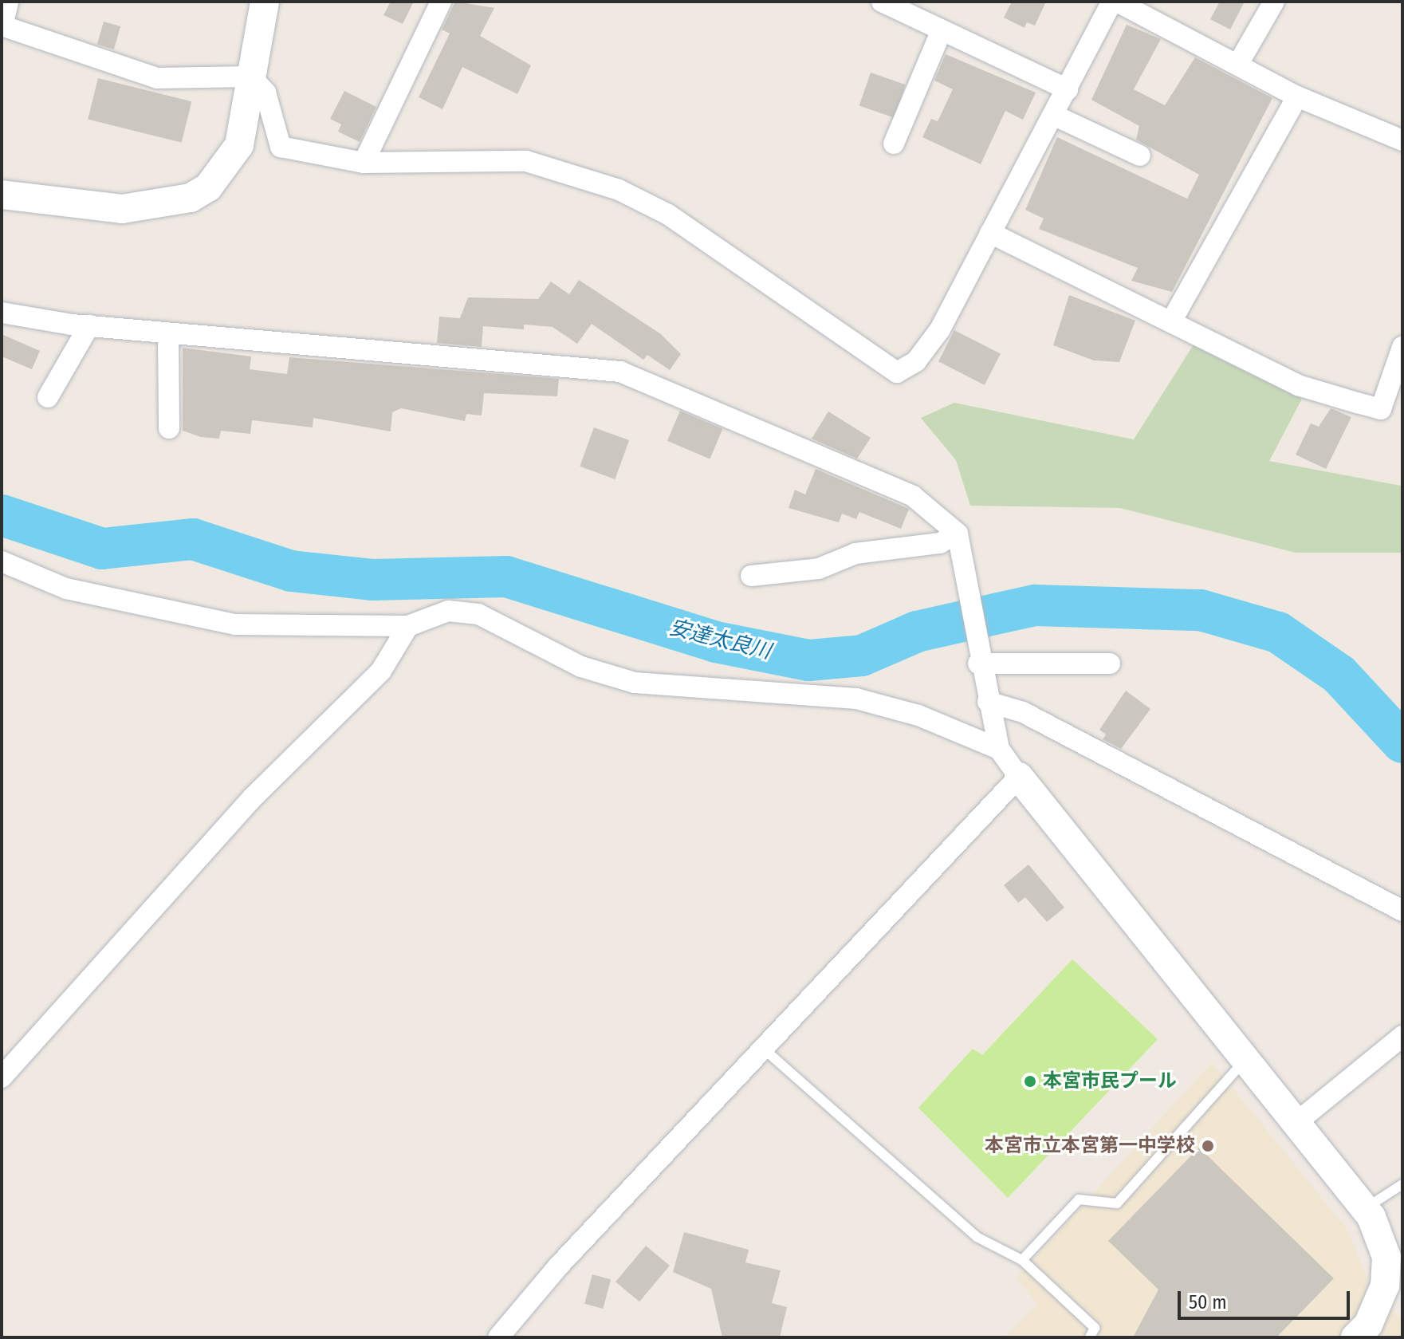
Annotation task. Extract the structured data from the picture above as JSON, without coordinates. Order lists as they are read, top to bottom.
{
  "water": ["安達太良川"],
  "places": ["本宮市民プール", "本宮市立本宮第一中学校"],
  "scale_bar": "50 m"
}
